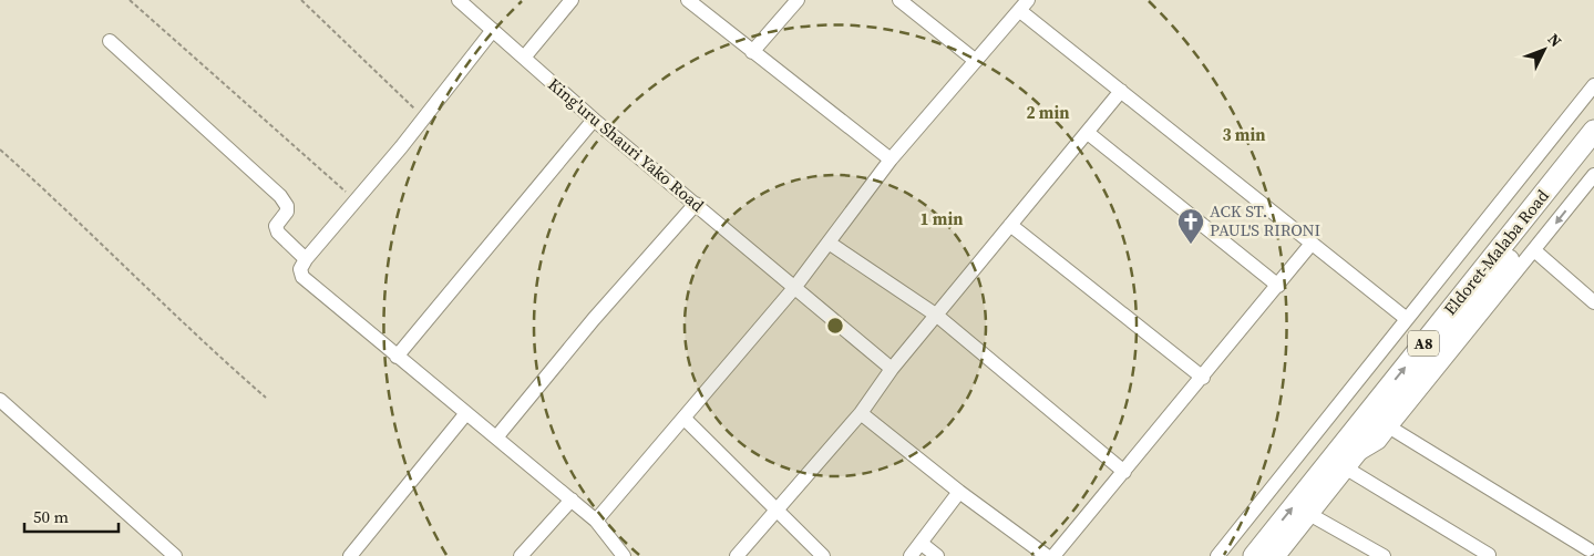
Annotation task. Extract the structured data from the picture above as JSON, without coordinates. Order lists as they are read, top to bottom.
{
  "streets": {
    "highway": ["Eldoret-Malaba Road", "A8"],
    "street": ["King'uru Shauri Yako Road"]
  },
  "places": {
    "church": ["ACK ST. PAUL'S RIRONI"]
  },
  "scale_bar": "50 m",
  "north": "top right",
  "rings": ["2 min", "3 min", "1 min"]
}
